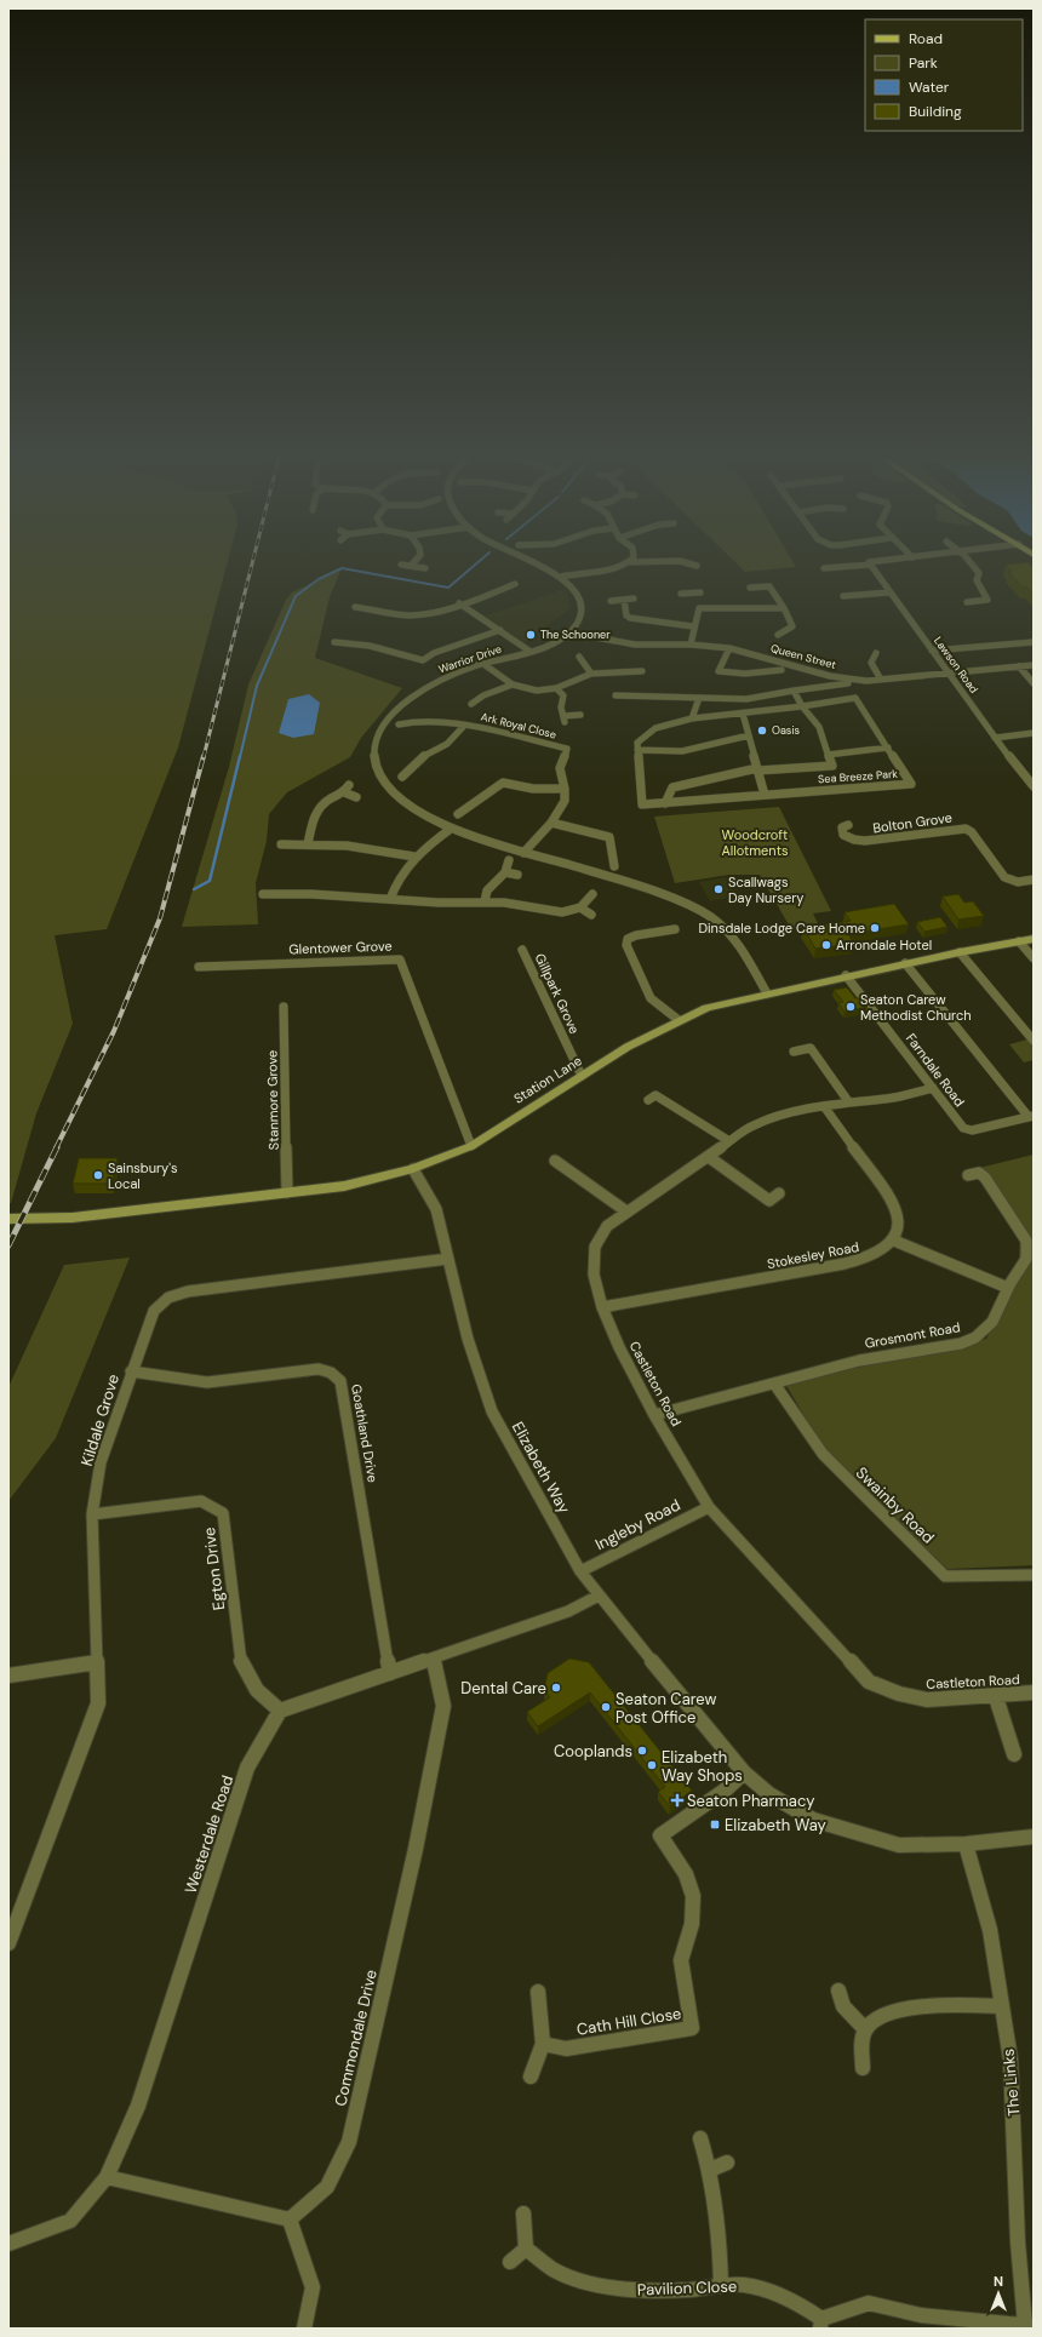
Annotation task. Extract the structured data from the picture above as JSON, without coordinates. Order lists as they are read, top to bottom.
{
  "streets": {
    "main road": ["Station Lane"],
    "street": [
      "Queen Street",
      "Warrior Drive",
      "Lawson Road",
      "Ark Royal Close",
      "Sea Breeze Park",
      "Bolton Grove",
      "Glentower Grove",
      "Gillpark Grove",
      "Farndale Road",
      "Stanmore Grove",
      "Stokesley Road",
      "Grosmont Road",
      "Castleton Road",
      "Kildale Grove",
      "Goathland Drive",
      "Elizabeth Way",
      "Swainby Road",
      "Ingleby Road",
      "Egton Drive",
      "Westerdale Road",
      "Cath Hill Close",
      "Commondale Drive",
      "The Links",
      "Pavilion Close"
    ]
  },
  "crossings": [
    ["Queen Street", "Warrior Drive"],
    ["Queen Street", "Lawson Road"],
    ["Warrior Drive", "Ark Royal Close"],
    ["Warrior Drive", "Station Lane"],
    ["Glentower Grove", "Station Lane"],
    ["Gillpark Grove", "Station Lane"],
    ["Farndale Road", "Station Lane"],
    ["Farndale Road", "Castleton Road"],
    ["Station Lane", "Stanmore Grove"],
    ["Station Lane", "Elizabeth Way"],
    ["Stokesley Road", "Castleton Road"],
    ["Grosmont Road", "Castleton Road"],
    ["Grosmont Road", "Swainby Road"],
    ["Castleton Road", "Ingleby Road"],
    ["Kildale Grove", "Goathland Drive"],
    ["Kildale Grove", "Elizabeth Way"],
    ["Kildale Grove", "Egton Drive"],
    ["Elizabeth Way", "Ingleby Road"],
    ["Elizabeth Way", "Cath Hill Close"],
    ["Elizabeth Way", "The Links"],
    ["Egton Drive", "Westerdale Road"]
  ],
  "parks": ["Woodcroft Allotments"],
  "places": {
    "other": [
      "The Schooner",
      "Oasis",
      "Scallwags Day Nursery",
      "Dinsdale Lodge Care Home",
      "Arrondale Hotel",
      "Seaton Carew Methodist Church",
      "Sainsbury's Local",
      "Dental Care",
      "Seaton Carew Post Office",
      "Cooplands",
      "Elizabeth Way Shops"
    ],
    "health": ["Seaton Pharmacy"],
    "transit": ["Elizabeth Way"]
  },
  "legend": [
    "Road",
    "Park",
    "Water",
    "Building"
  ],
  "north": "top"
}
